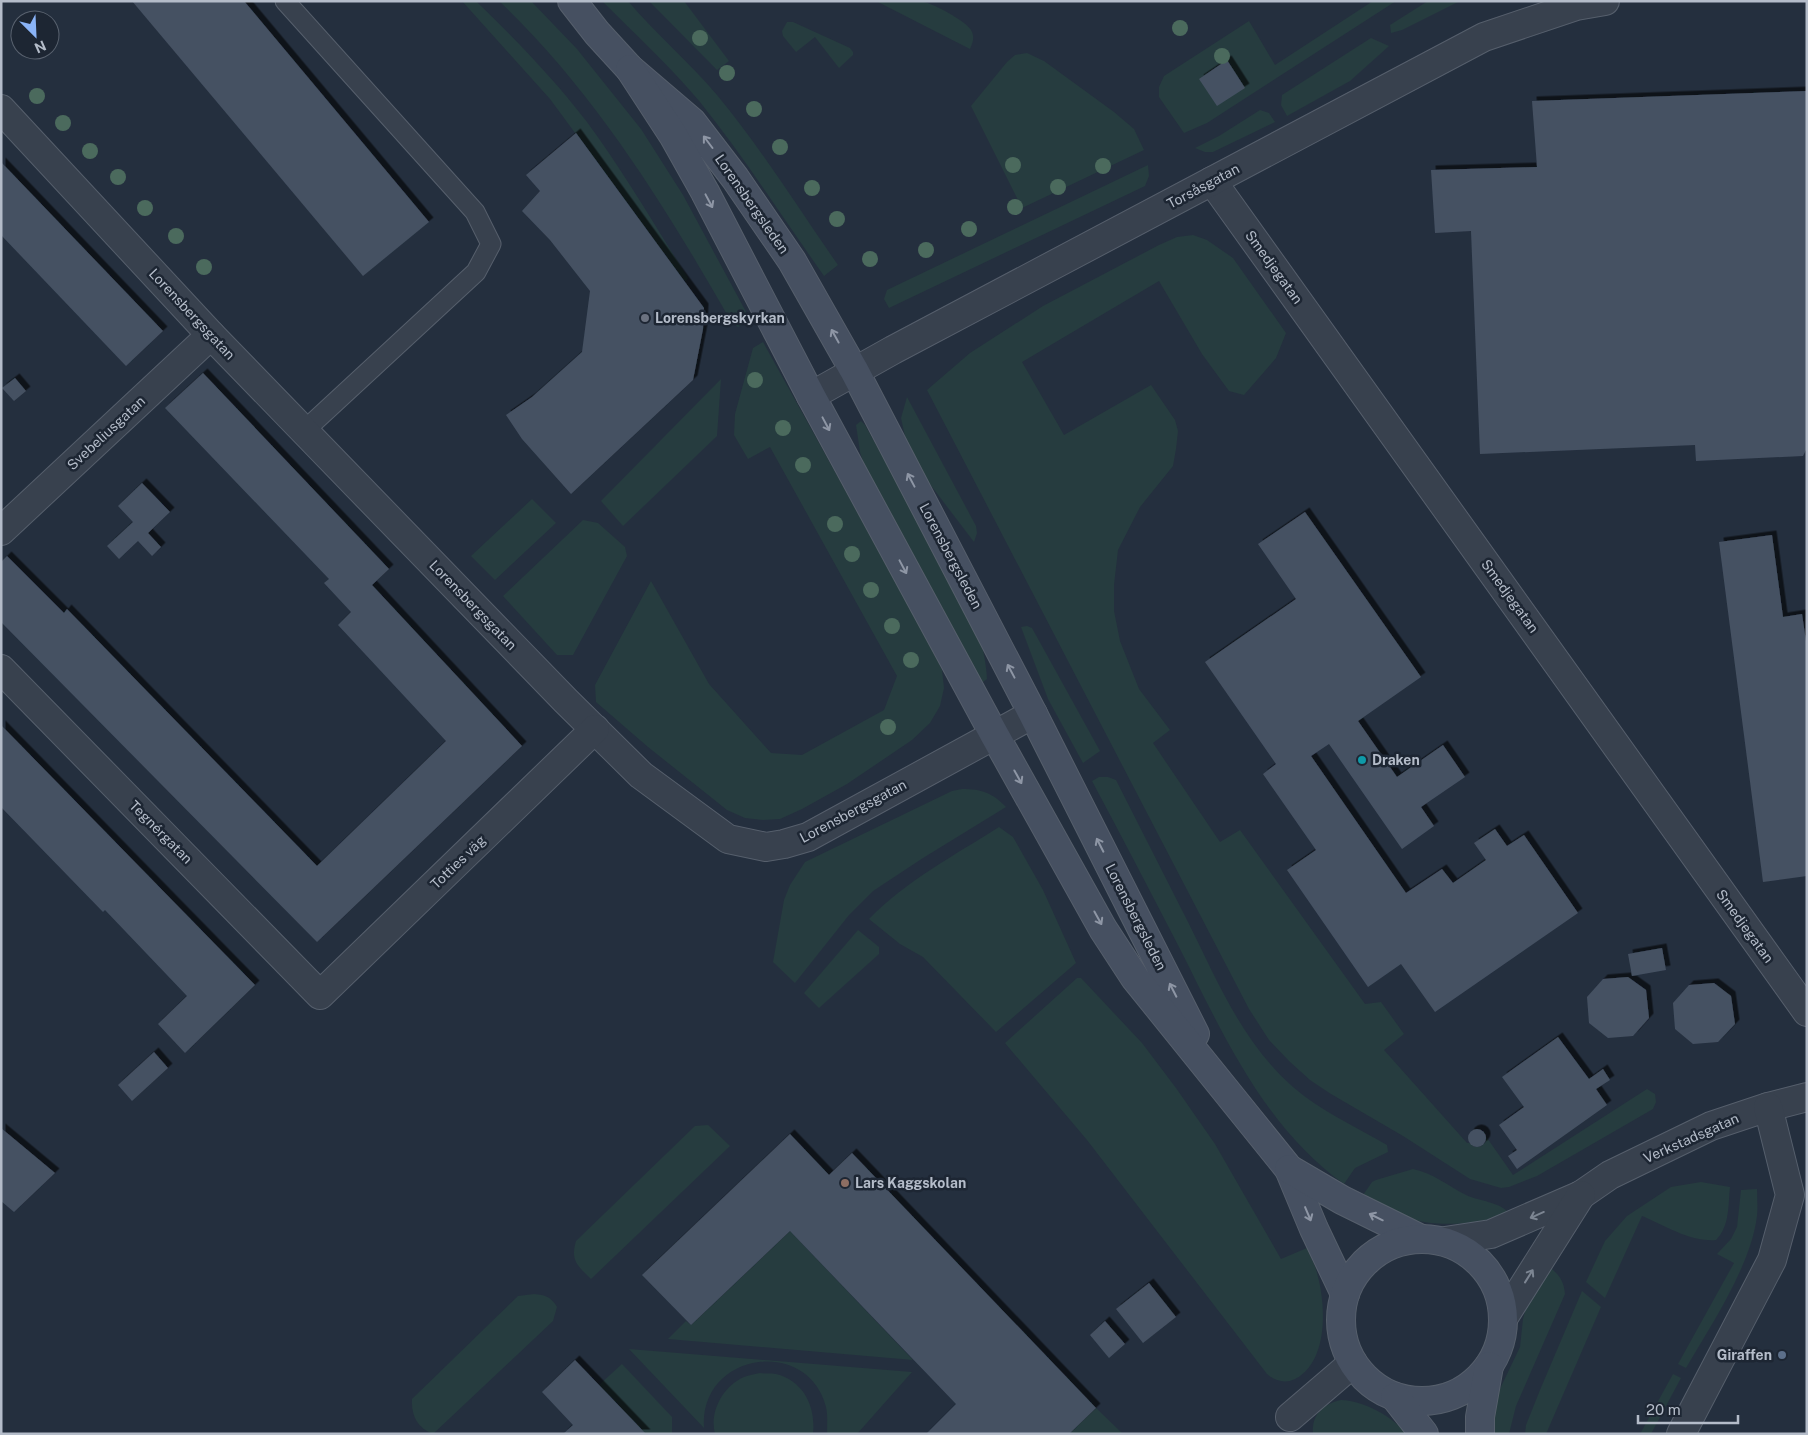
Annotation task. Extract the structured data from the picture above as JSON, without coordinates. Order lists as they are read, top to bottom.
{
  "streets": {
    "street": [
      "Torsåsgatan",
      "Lorensbergsleden",
      "Smedjegatan",
      "Lorensbergsgatan",
      "Svebeliusgatan",
      "Tegnérgatan",
      "Totties väg",
      "Verkstadsgatan"
    ]
  },
  "crossings": [
    ["Torsåsgatan", "Lorensbergsleden"],
    ["Torsåsgatan", "Smedjegatan"],
    ["Lorensbergsleden", "Lorensbergsgatan"],
    ["Lorensbergsleden", "Verkstadsgatan"],
    ["Lorensbergsgatan", "Svebeliusgatan"],
    ["Lorensbergsgatan", "Totties väg"],
    ["Tegnérgatan", "Totties väg"]
  ],
  "places": [
    "Lorensbergskyrkan",
    "Draken",
    "Lars Kaggskolan",
    "Giraffen"
  ],
  "scale_bar": "20 m",
  "north": "bottom right"
}
